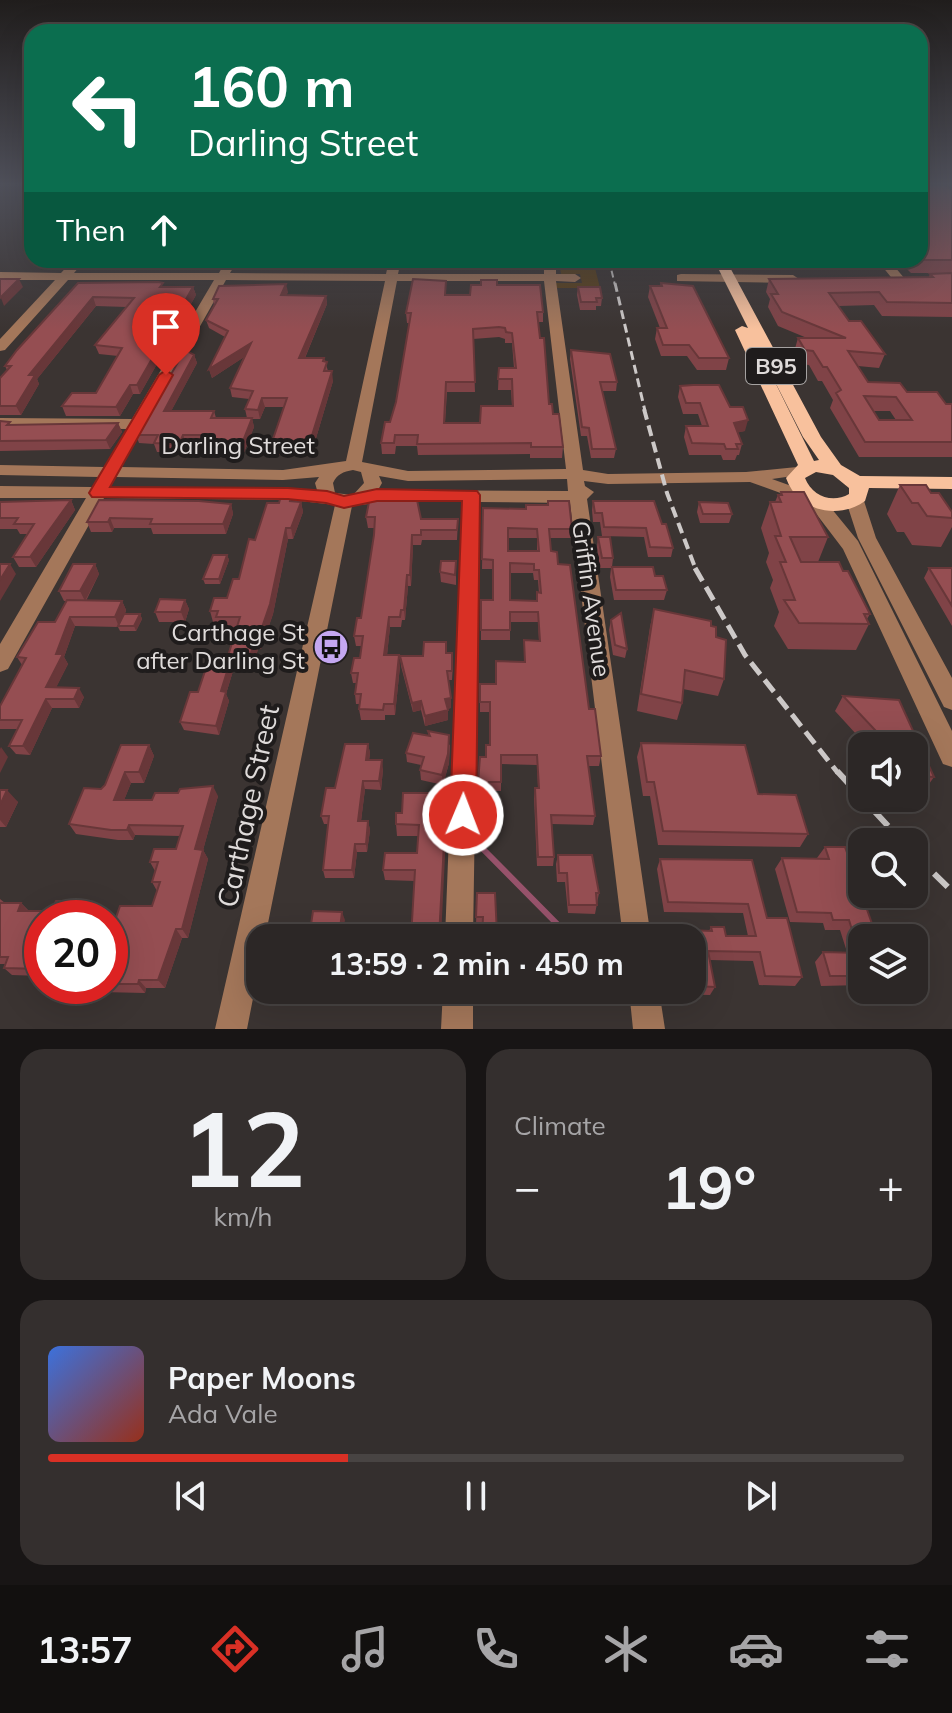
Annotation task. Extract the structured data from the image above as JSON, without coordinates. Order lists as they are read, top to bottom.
{
  "streets": {
    "main road": ["B95"],
    "street": ["Darling Street", "Griffin Avenue", "Carthage Street"]
  },
  "crossings": [
    ["Darling Street", "Griffin Avenue"],
    ["Darling Street", "Carthage Street"]
  ],
  "places": {
    "bus stop": ["Carthage St after Darling St"]
  },
  "page": {
    "turn": ["160 m", "Darling Street"],
    "then": "Then",
    "limit": "20",
    "trip": "13:59 · 2 min · 450 m",
    "tile": [
      ["12", "km/h"],
      "Climate"
    ],
    "heat": ["−", "19°", "+"],
    "song": ["Paper Moons", "Ada Vale"],
    "tabs": "13:57"
  }
}
